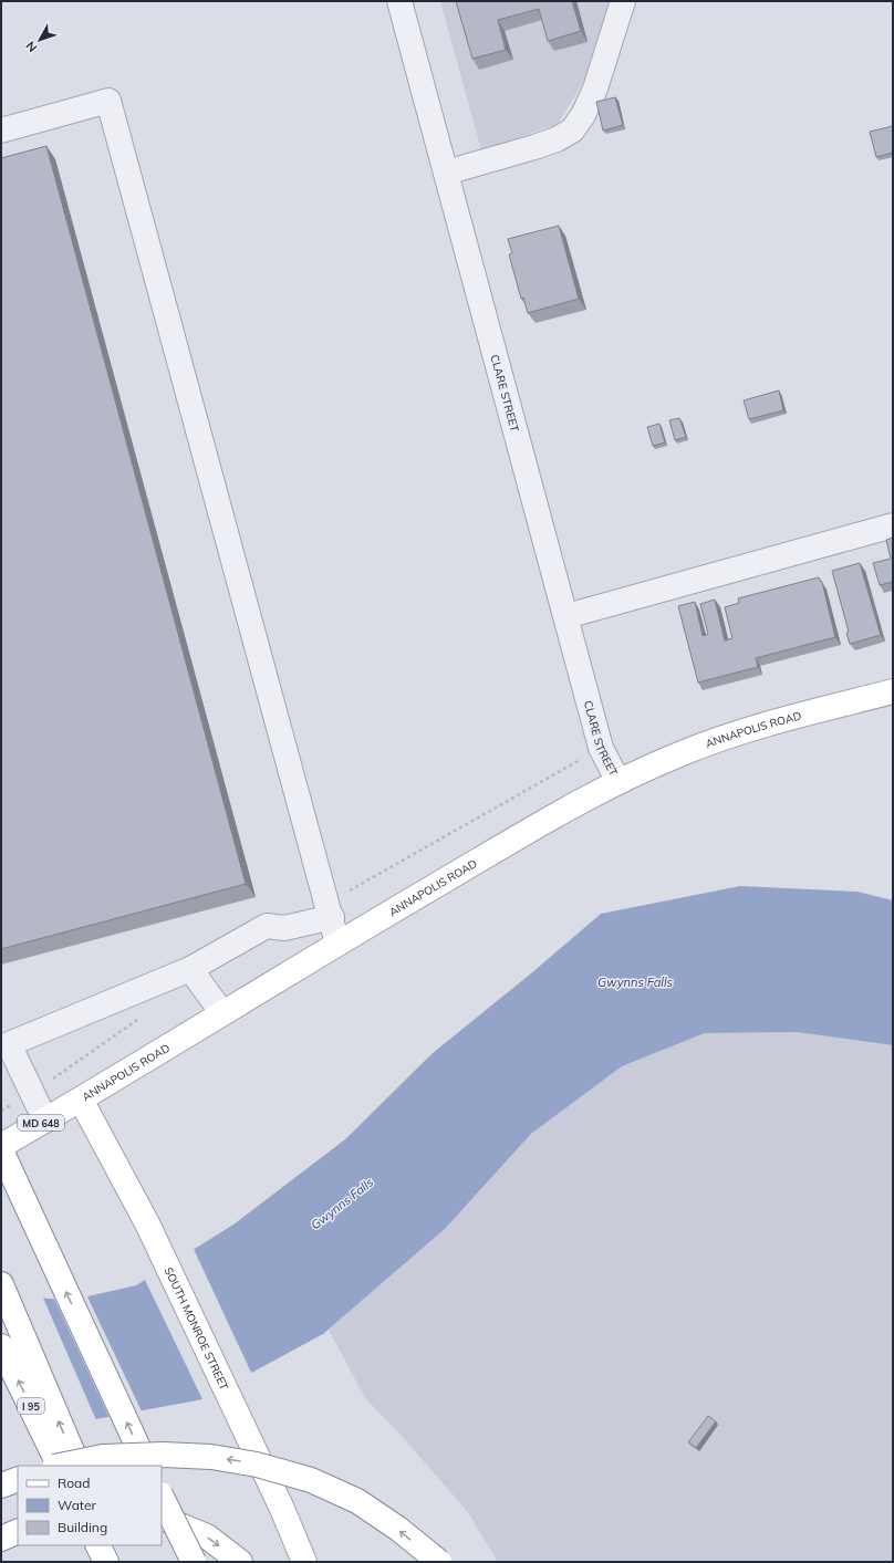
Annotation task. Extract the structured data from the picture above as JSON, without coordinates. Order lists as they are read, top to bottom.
{
  "streets": {
    "main road": [
      "ANNAPOLIS ROAD",
      "MD 648",
      "SOUTH MONROE STREET",
      "I 95"
    ],
    "street": ["CLARE STREET"]
  },
  "crossings": [
    ["CLARE STREET", "ANNAPOLIS ROAD"],
    ["ANNAPOLIS ROAD", "SOUTH MONROE STREET"]
  ],
  "water": ["Gwynns Falls"],
  "legend": ["Road", "Water", "Building"],
  "north": "bottom left"
}
